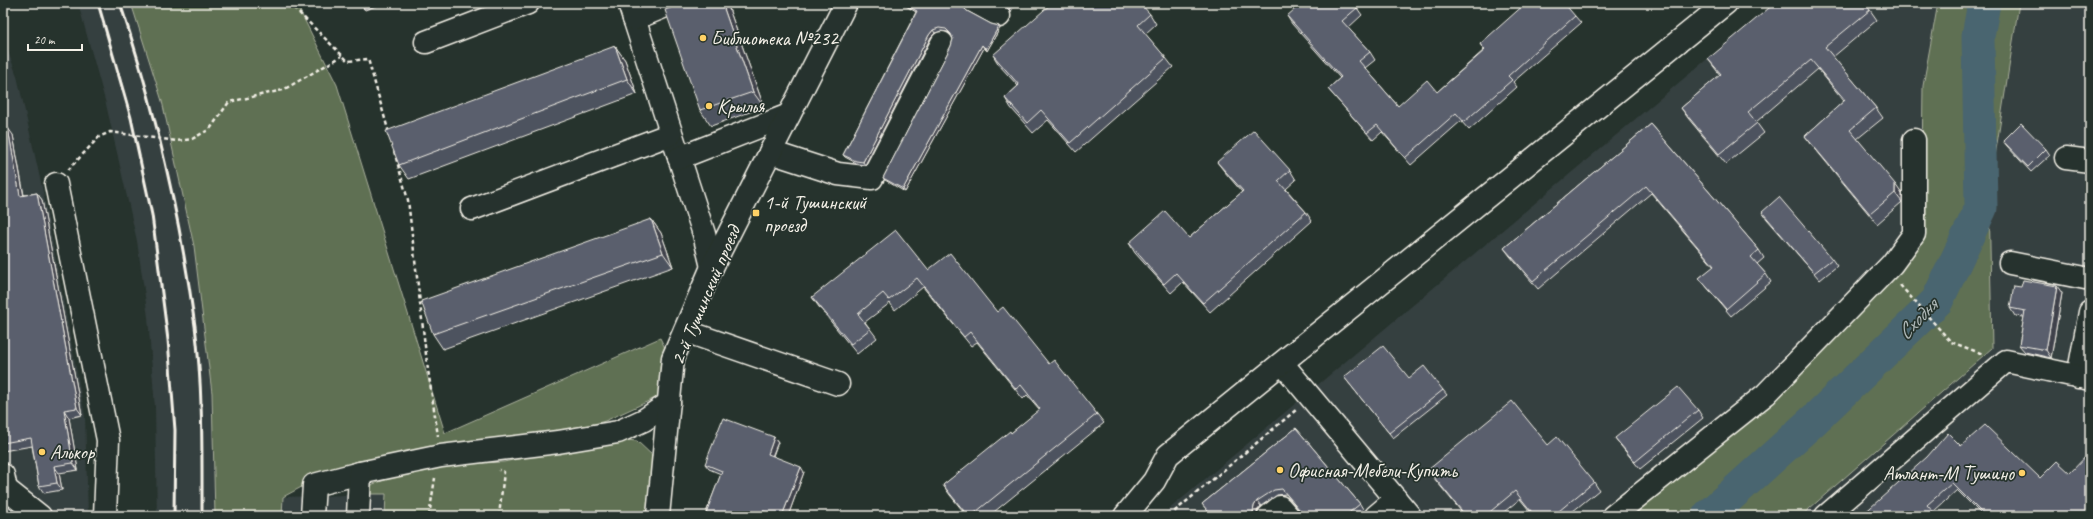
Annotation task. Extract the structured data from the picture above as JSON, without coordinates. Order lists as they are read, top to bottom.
{
  "streets": {
    "street": ["2-й Тушинский проезд"]
  },
  "water": ["Сходня"],
  "places": {
    "other": [
      "Библиотека №232",
      "Крылья",
      "Алькор",
      "Офисная-Мебели-Купить",
      "Атлант-М Тушино"
    ],
    "transit": ["1-й Тушинский проезд"]
  },
  "scale_bar": "20 m"
}
